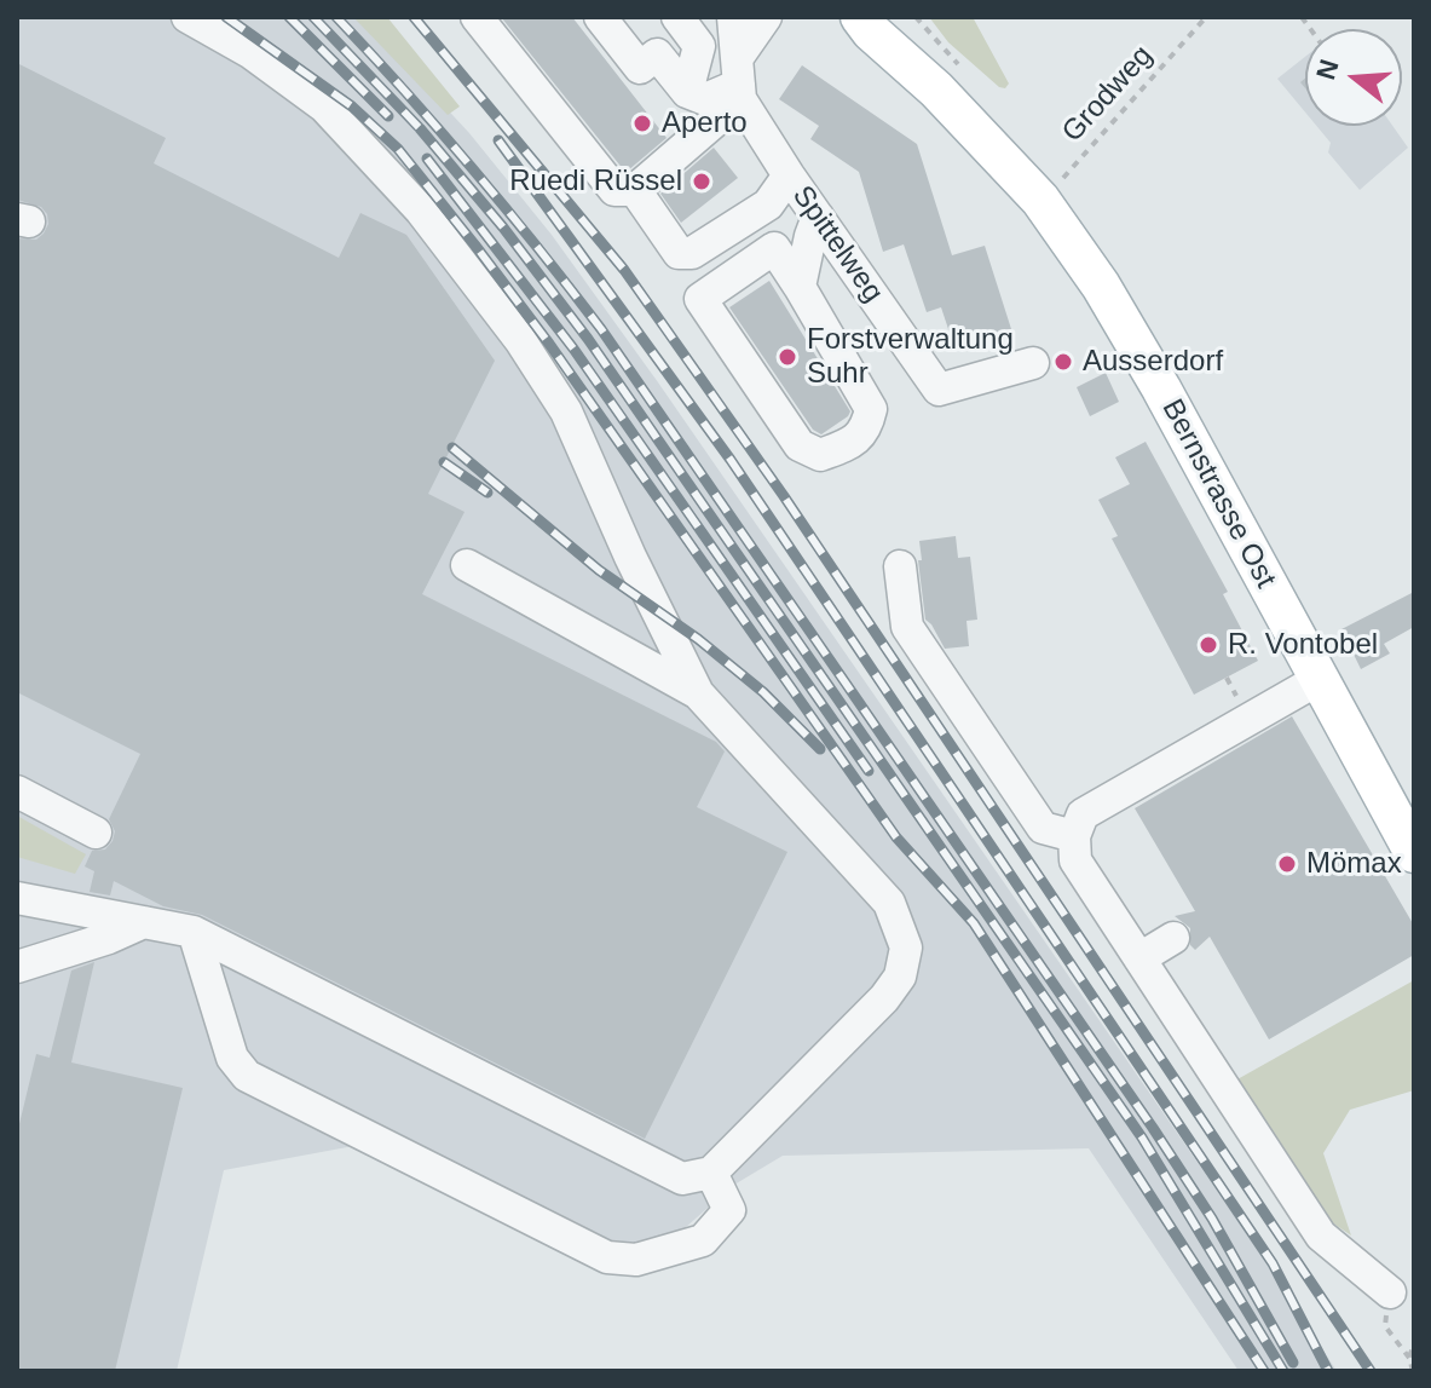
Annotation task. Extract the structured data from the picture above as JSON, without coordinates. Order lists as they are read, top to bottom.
{
  "streets": {
    "main road": ["Bernstrasse Ost"],
    "lane": ["Spittelweg"],
    "path": ["Grodweg"]
  },
  "crossings": [
    ["Grodweg", "Bernstrasse Ost"]
  ],
  "places": [
    "Aperto",
    "Ruedi Rüssel",
    "Forstverwaltung Suhr",
    "Ausserdorf",
    "R. Vontobel",
    "Mömax"
  ],
  "north": "left"
}
